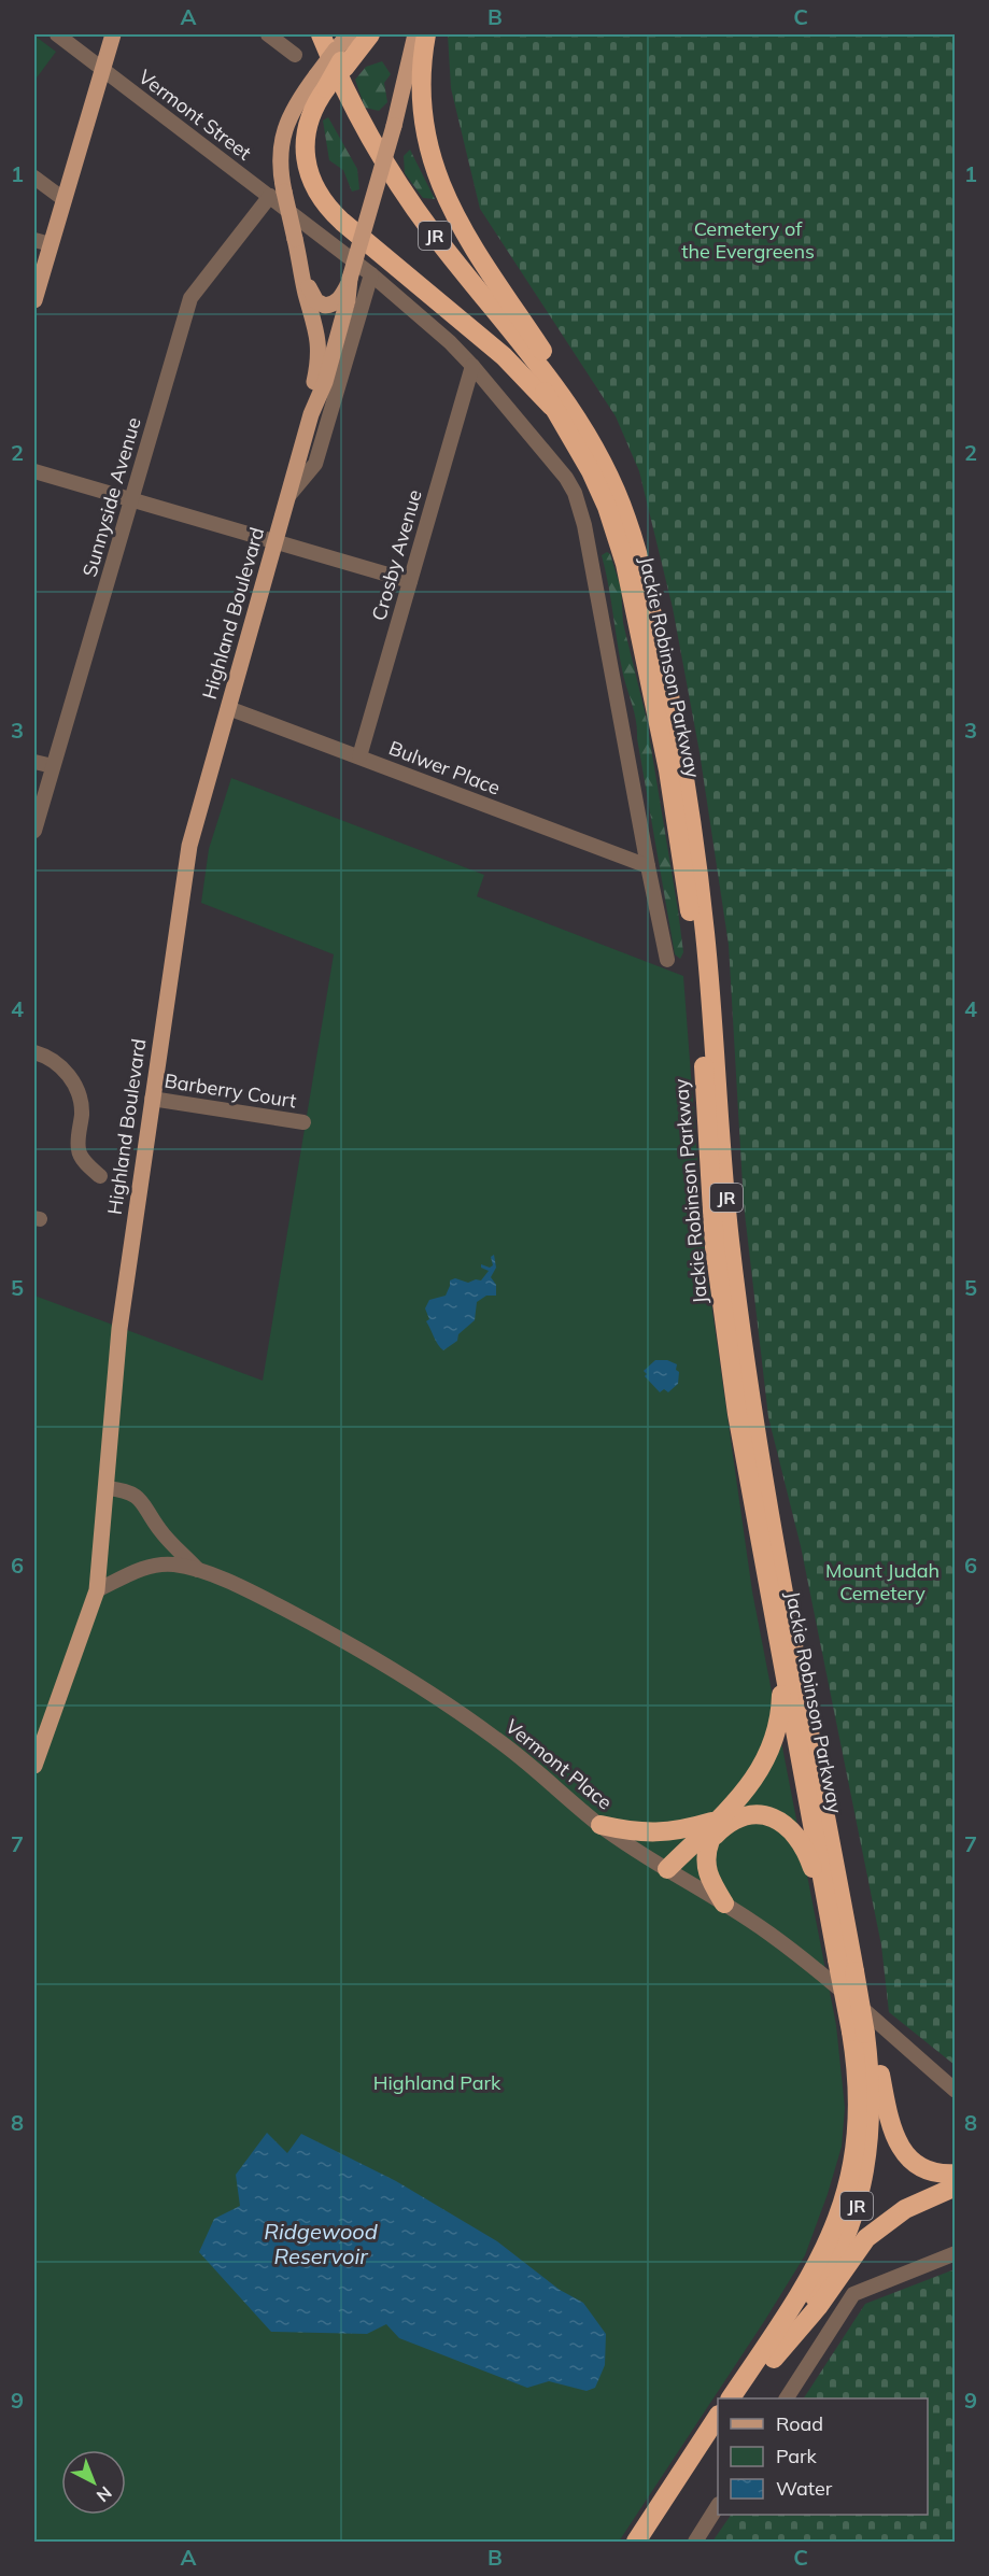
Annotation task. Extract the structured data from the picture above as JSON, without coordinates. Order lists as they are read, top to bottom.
{
  "streets": {
    "highway": ["JR", "Jackie Robinson Parkway"],
    "main road": ["Highland Boulevard"],
    "street": [
      "Vermont Street",
      "Sunnyside Avenue",
      "Crosby Avenue",
      "Bulwer Place",
      "Barberry Court",
      "Vermont Place"
    ]
  },
  "crossings": [
    ["Vermont Street", "Sunnyside Avenue"],
    ["Vermont Street", "Highland Boulevard"],
    ["Sunnyside Avenue", "Highland Boulevard"],
    ["Crosby Avenue", "Bulwer Place"],
    ["Highland Boulevard", "Bulwer Place"],
    ["Highland Boulevard", "Barberry Court"],
    ["Highland Boulevard", "Vermont Place"]
  ],
  "water": ["Ridgewood Reservoir"],
  "parks": ["Cemetery of the Evergreens", "Mount Judah Cemetery", "Highland Park"],
  "legend": ["Road", "Park", "Water"],
  "north": "bottom right",
  "grid": {
    "columns": ["A", "B", "C"],
    "rows": [
      "1",
      "2",
      "3",
      "4",
      "5",
      "6",
      "7",
      "8",
      "9"
    ]
  }
}
